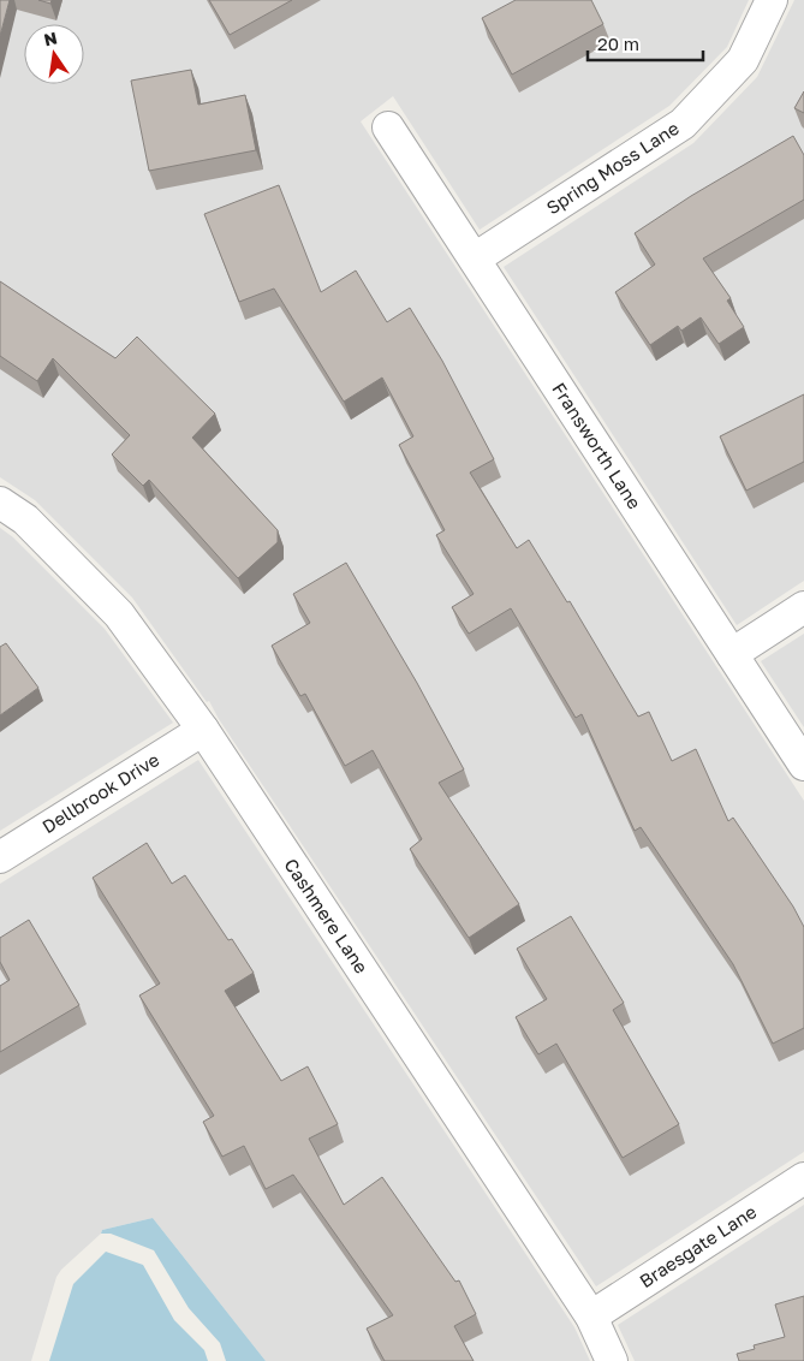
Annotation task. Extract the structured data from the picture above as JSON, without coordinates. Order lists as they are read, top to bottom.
{
  "streets": {
    "street": [
      "Spring Moss Lane",
      "Fransworth Lane",
      "Dellbrook Drive",
      "Cashmere Lane",
      "Braesgate Lane"
    ]
  },
  "crossings": [
    ["Spring Moss Lane", "Fransworth Lane"],
    ["Dellbrook Drive", "Cashmere Lane"],
    ["Cashmere Lane", "Braesgate Lane"]
  ],
  "scale_bar": "20 m",
  "north": "top"
}
